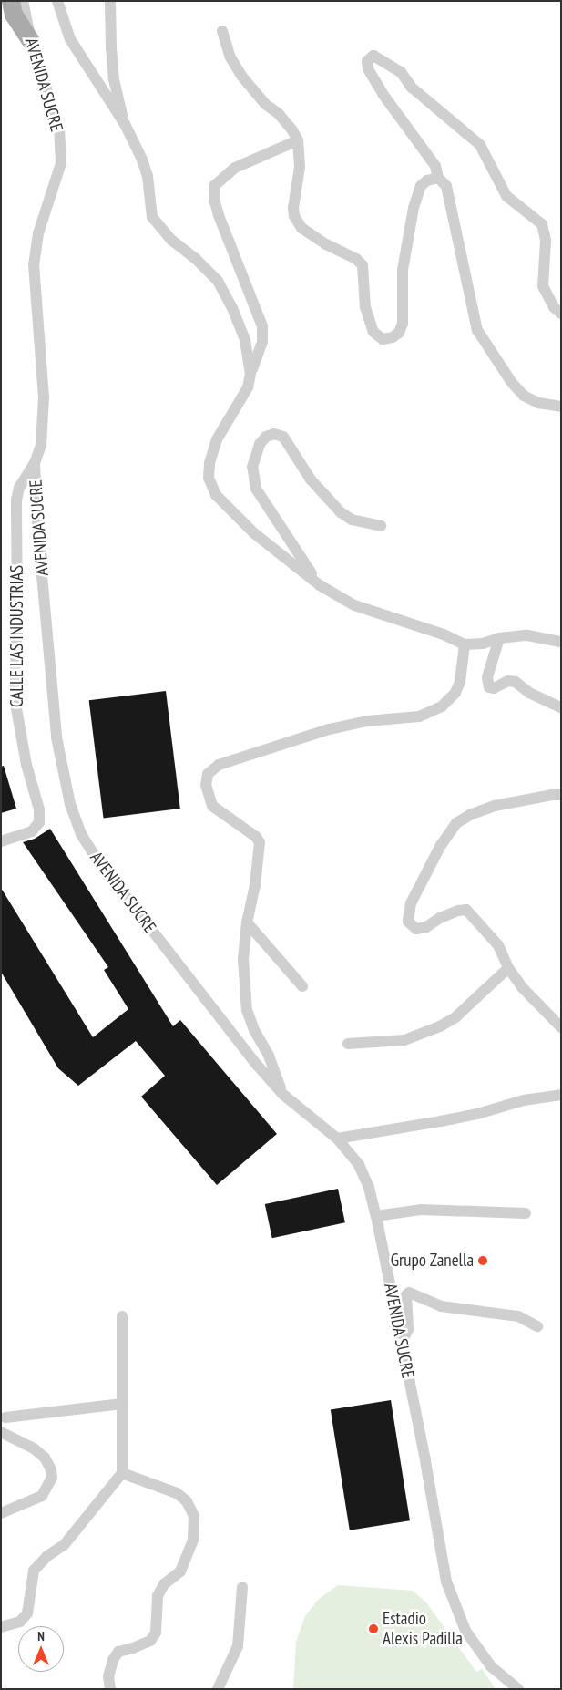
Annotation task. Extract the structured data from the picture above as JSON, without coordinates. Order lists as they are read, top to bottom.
{
  "streets": {
    "street": ["AVENIDA SUCRE", "CALLE LAS INDUSTRIAS"]
  },
  "crossings": [
    ["AVENIDA SUCRE", "CALLE LAS INDUSTRIAS"]
  ],
  "places": ["Grupo Zanella", "Estadio Alexis Padilla"],
  "north": "top"
}
